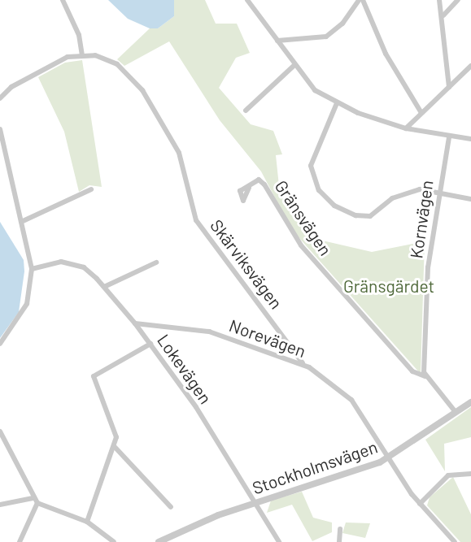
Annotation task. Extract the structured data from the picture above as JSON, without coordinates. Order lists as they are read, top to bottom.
{
  "streets": {
    "street": [
      "Gränsvägen",
      "Kornvägen",
      "Skärviksvägen",
      "Norevägen",
      "Lokevägen",
      "Stockholmsvägen"
    ]
  },
  "crossings": [
    ["Gränsvägen", "Kornvägen"],
    ["Skärviksvägen", "Norevägen"],
    ["Norevägen", "Lokevägen"],
    ["Norevägen", "Stockholmsvägen"],
    ["Lokevägen", "Stockholmsvägen"]
  ],
  "parks": ["Gränsgärdet"]
}
